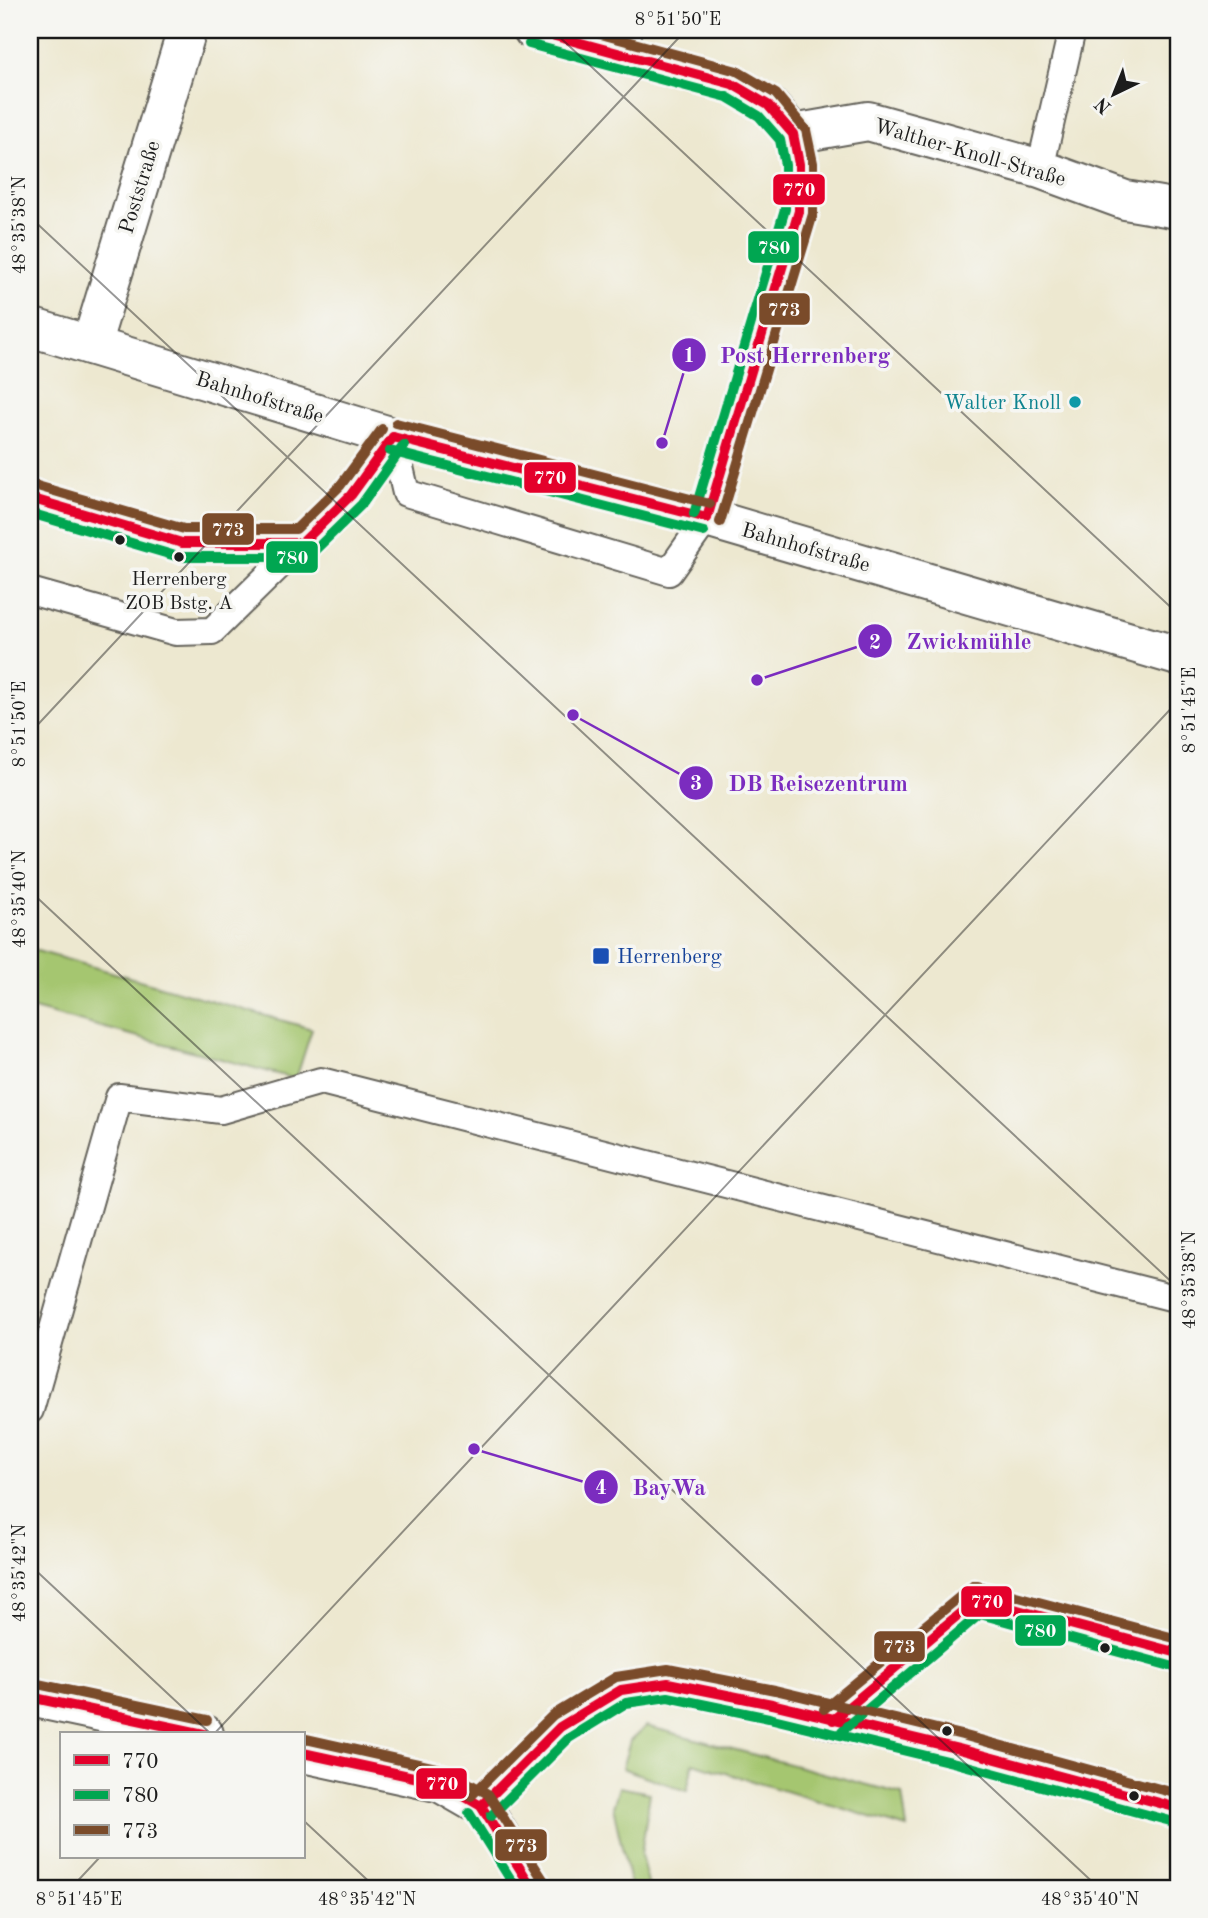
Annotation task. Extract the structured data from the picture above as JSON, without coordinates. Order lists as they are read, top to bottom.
{
  "streets": {
    "street": ["Walther-Knoll-Straße", "Poststraße", "Bahnhofstraße"]
  },
  "crossings": [
    ["Poststraße", "Bahnhofstraße"]
  ],
  "places": {
    "other": [
      "Walter Knoll",
      "Post Herrenberg",
      "Herrenberg ZOB Bstg. A",
      "Zwickmühle",
      "DB Reisezentrum",
      "BayWa"
    ],
    "transit": ["Herrenberg"]
  },
  "lines": ["transit line 770", "transit line 773", "transit line 780"],
  "legend": ["770", "780", "773"],
  "north": "bottom left",
  "coordinates": [
    "8°51'50\"E",
    "48°35'38\"N",
    "8°51'45\"E",
    "48°35'40\"N",
    "48°35'42\"N"
  ]
}
